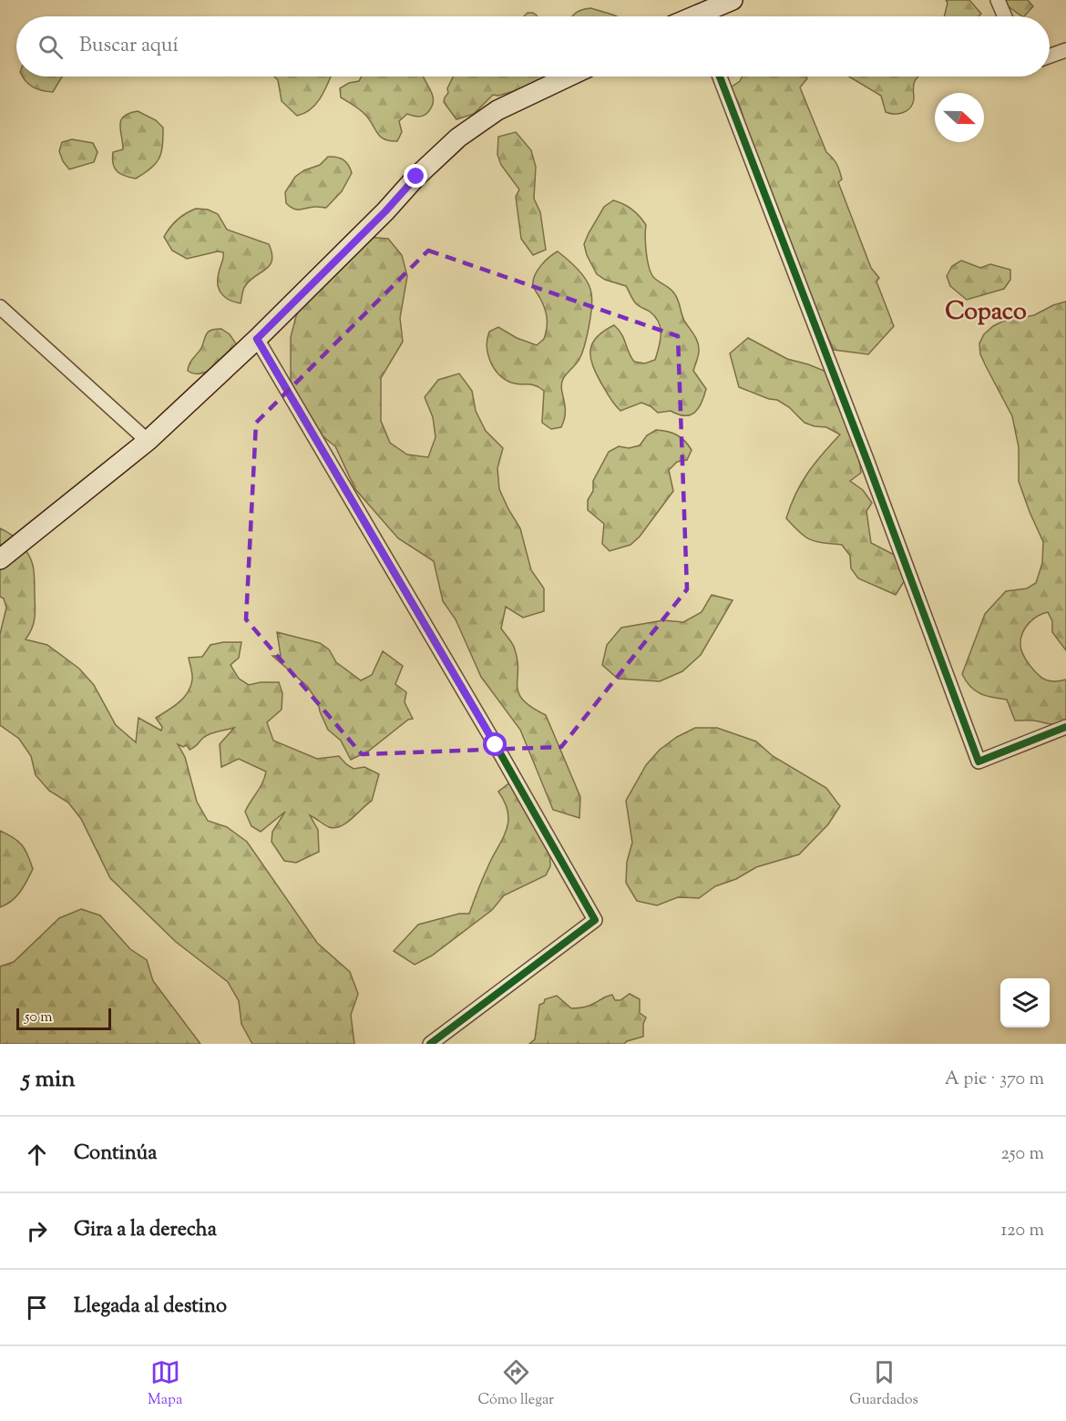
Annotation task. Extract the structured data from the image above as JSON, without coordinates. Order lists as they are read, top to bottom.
{
  "districts": ["Copaco"],
  "scale_bar": "50 m",
  "north": "right",
  "page": {
    "search": "Buscar aquí",
    "scale": "50 m",
    "heading": ["5 min", "A pie · 370 m"],
    "list": [
      ["Continúa", "250 m"],
      ["Gira a la derecha", "120 m"],
      "Llegada al destino"
    ],
    "nav": ["Mapa", "Cómo llegar", "Guardados"]
  }
}
